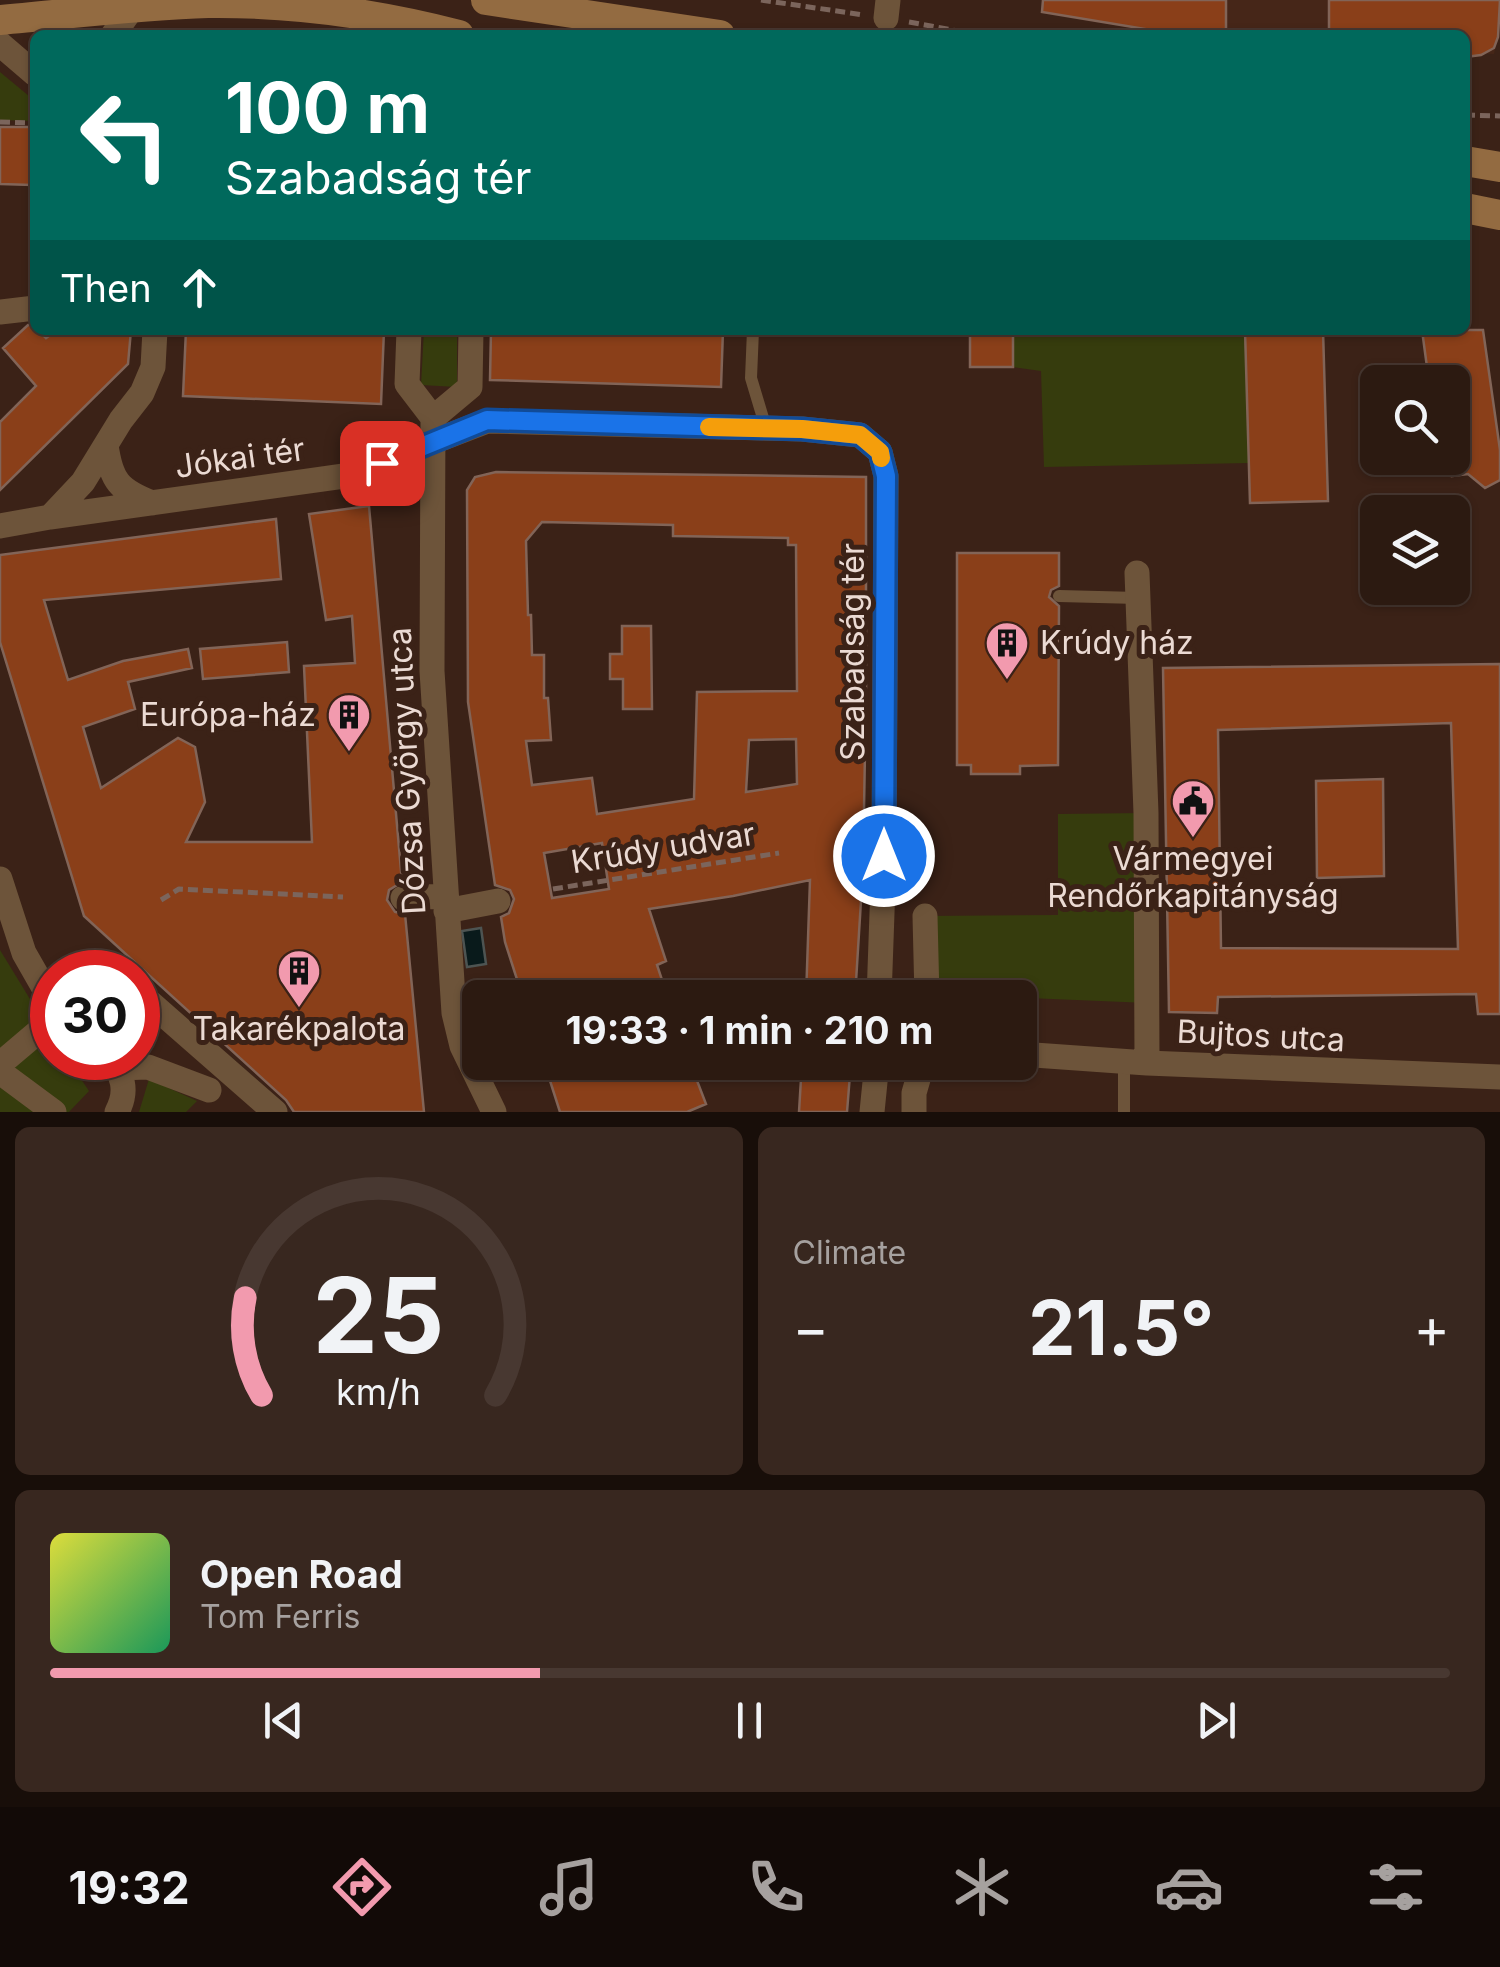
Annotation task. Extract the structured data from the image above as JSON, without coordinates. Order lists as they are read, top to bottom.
{
  "streets": {
    "street": [
      "Jókai tér",
      "Szabadság tér",
      "Dózsa György utca",
      "Bujtos utca"
    ],
    "path": ["Krúdy udvar"]
  },
  "crossings": [
    ["Jókai tér", "Szabadság tér"],
    ["Jókai tér", "Dózsa György utca"]
  ],
  "places": {
    "building": ["Krúdy ház", "Európa-ház", "Takarékpalota"],
    "public building": ["Vármegyei Rendőrkapitányság"]
  },
  "page": {
    "turn": ["100 m", "Szabadság tér"],
    "then": "Then",
    "limit": "30",
    "trip": "19:33 · 1 min · 210 m",
    "tile": "Climate",
    "heat": ["−", "21.5°", "+"],
    "song": ["Open Road", "Tom Ferris"],
    "tabs": "19:32",
    "gauge": ["25", "km/h"]
  }
}
